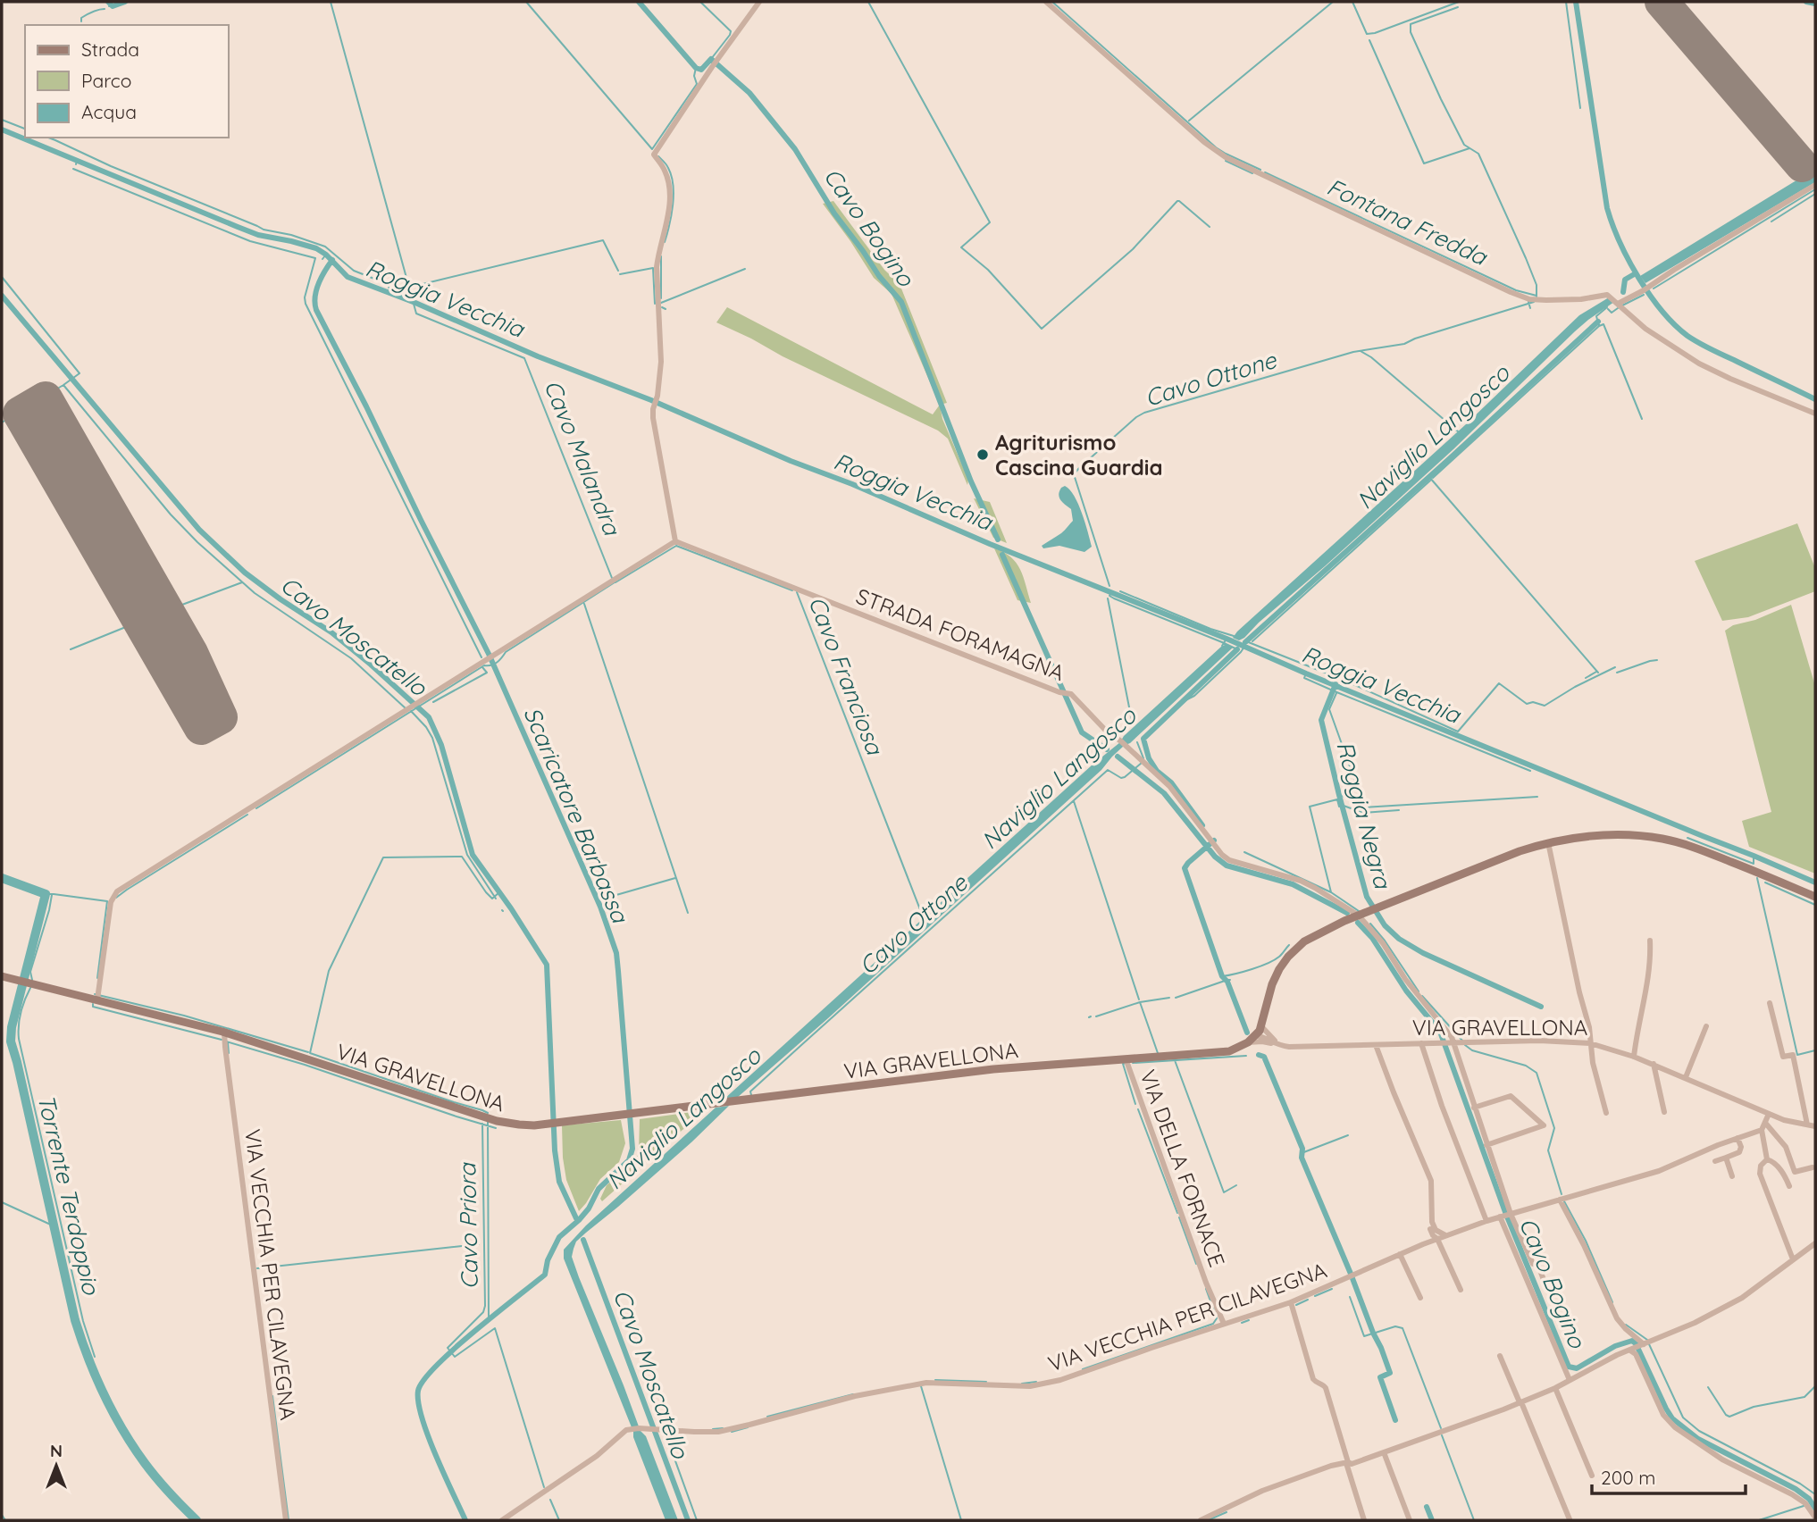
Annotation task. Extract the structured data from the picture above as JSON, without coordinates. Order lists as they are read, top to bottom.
{
  "streets": {
    "main road": ["VIA GRAVELLONA"],
    "street": ["STRADA FORAMAGNA", "VIA DELLA FORNACE", "VIA VECCHIA PER CILAVEGNA"]
  },
  "crossings": [
    ["STRADA FORAMAGNA", "VIA GRAVELLONA"],
    ["VIA GRAVELLONA", "VIA DELLA FORNACE"],
    ["VIA GRAVELLONA", "VIA VECCHIA PER CILAVEGNA"],
    ["VIA DELLA FORNACE", "VIA VECCHIA PER CILAVEGNA"]
  ],
  "water": [
    "Fontana Fredda",
    "Cavo Bogino",
    "Roggia Vecchia",
    "Cavo Ottone",
    "Naviglio Langosco",
    "Cavo Malandra",
    "Cavo Moscatello",
    "Cavo Franciosa",
    "Scaricatore Barbassa",
    "Roggia Negra",
    "Torrente Terdoppio",
    "Cavo Priora"
  ],
  "places": ["Agriturismo Cascina Guardia"],
  "legend": ["Strada", "Parco", "Acqua"],
  "scale_bar": "200 m",
  "north": "top"
}
